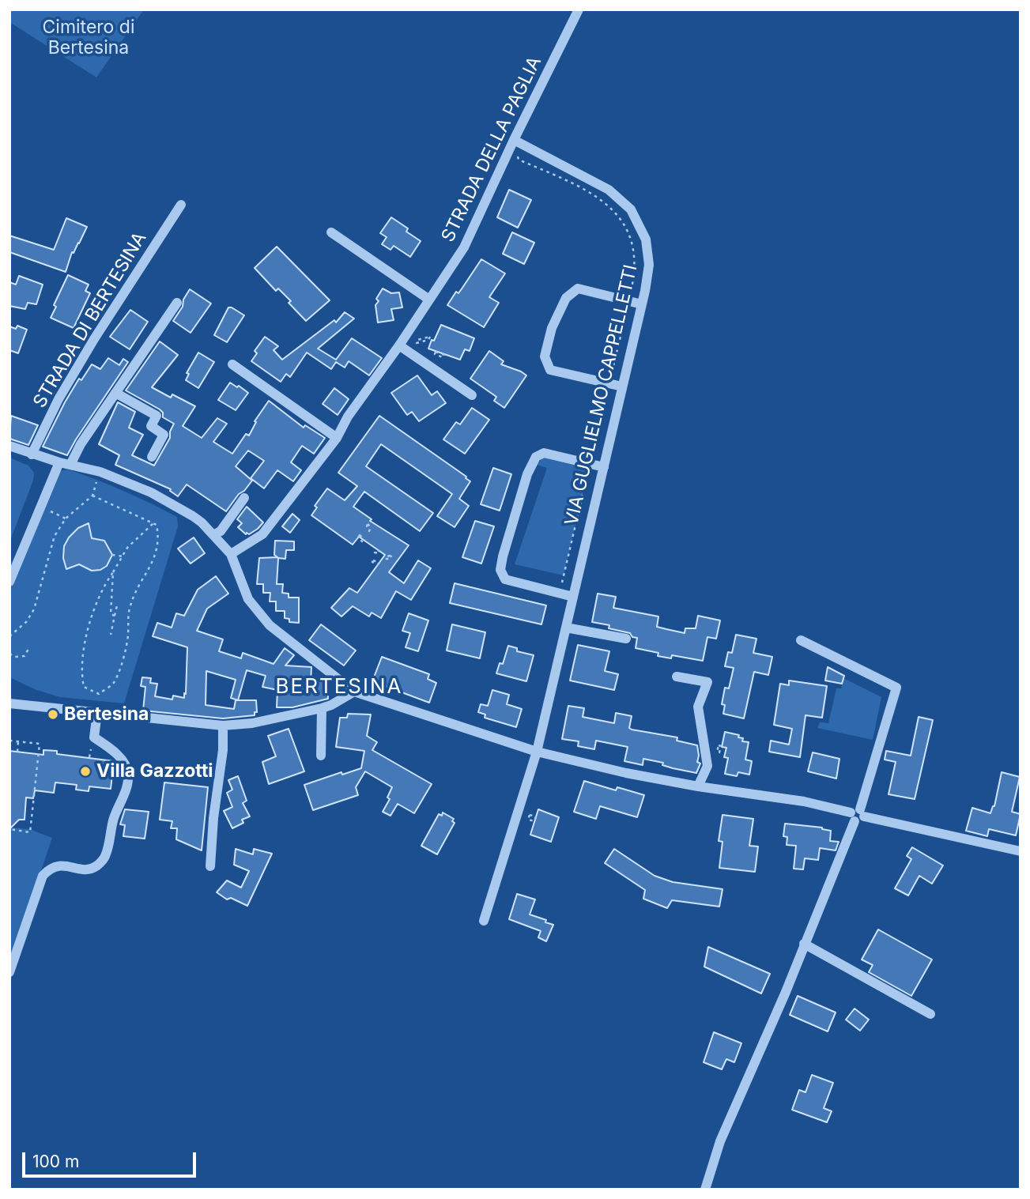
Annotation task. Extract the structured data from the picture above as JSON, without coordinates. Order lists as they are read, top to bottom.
{
  "streets": {
    "street": ["STRADA DELLA PAGLIA", "STRADA DI BERTESINA", "VIA GUGLIELMO CAPPELLETTI"]
  },
  "crossings": [
    ["STRADA DELLA PAGLIA", "VIA GUGLIELMO CAPPELLETTI"]
  ],
  "districts": ["BERTESINA"],
  "parks": ["Cimitero di Bertesina"],
  "places": ["Bertesina", "Villa Gazzotti"],
  "scale_bar": "100 m"
}
